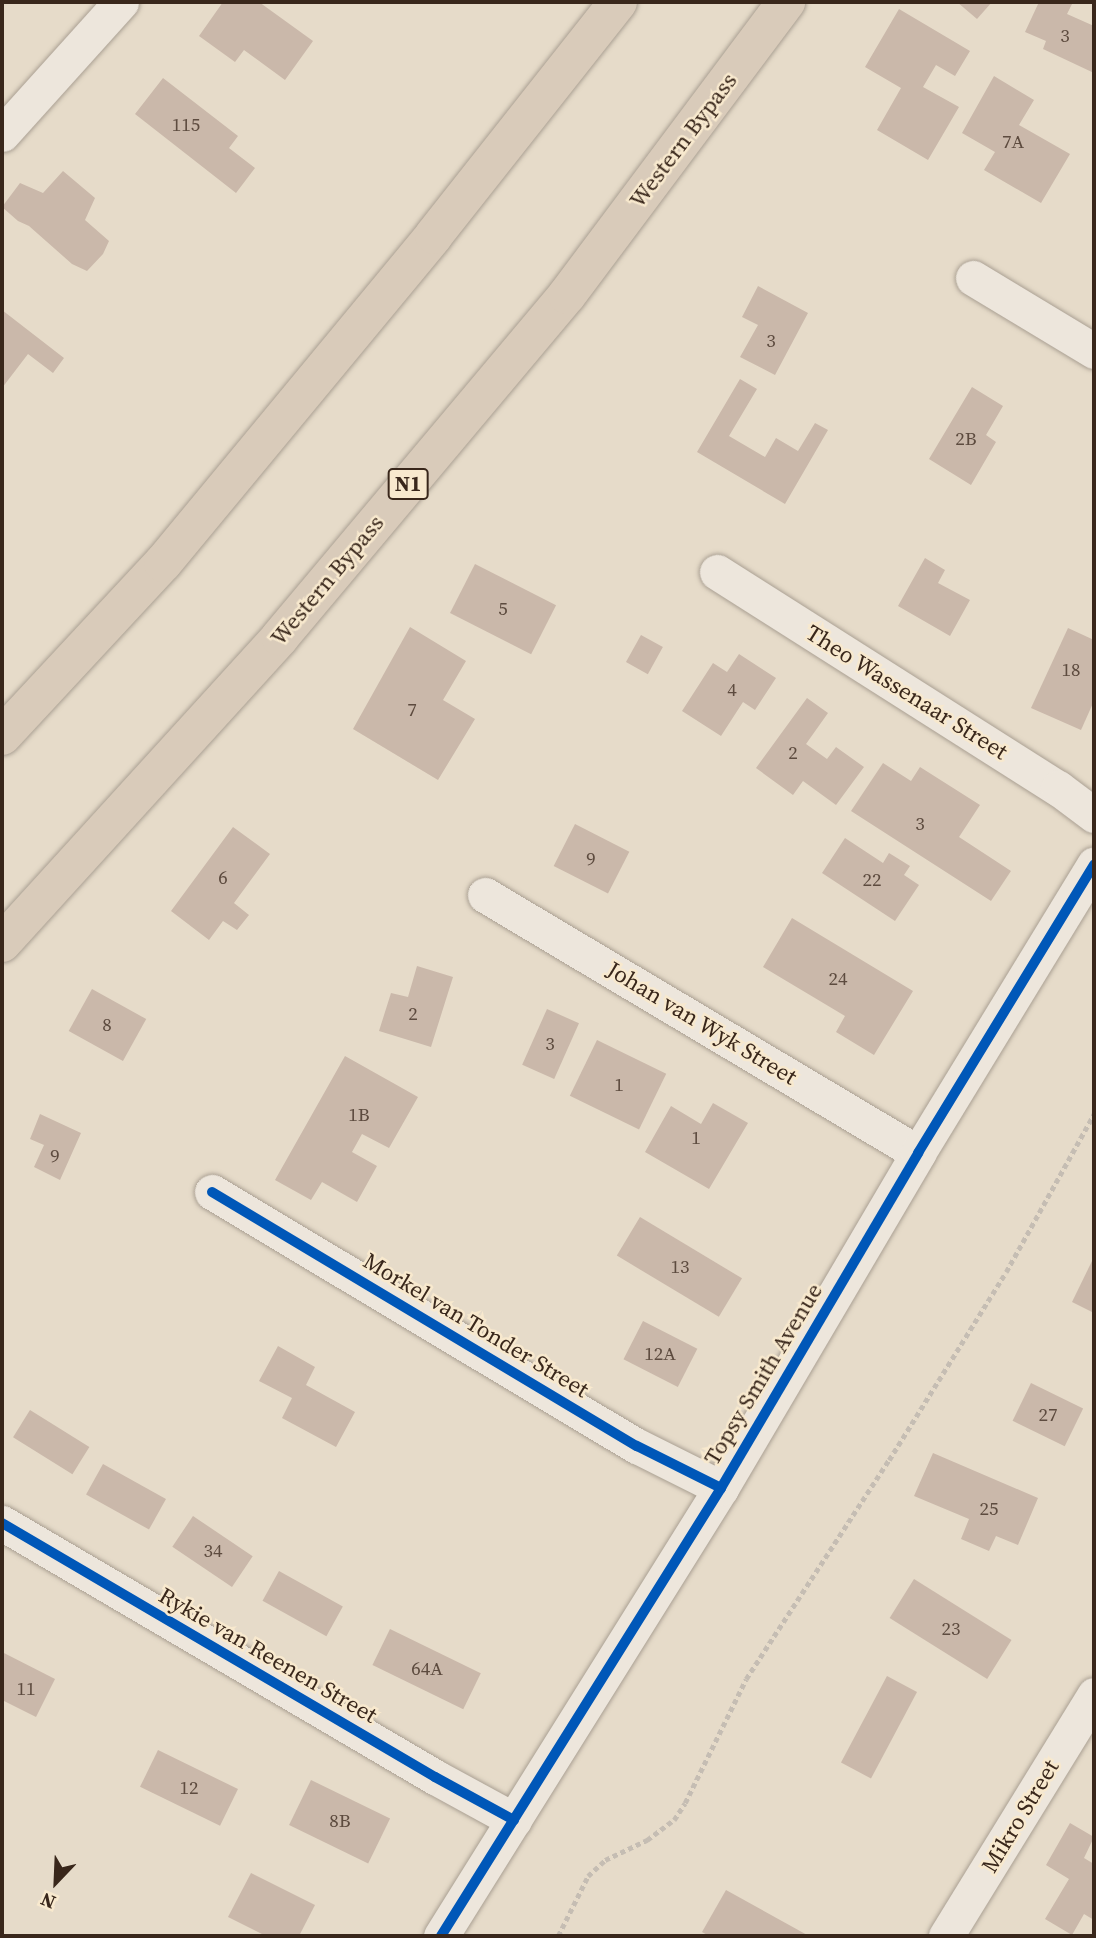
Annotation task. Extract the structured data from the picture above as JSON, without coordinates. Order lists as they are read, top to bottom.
{
  "streets": {
    "highway": ["Western Bypass", "N1"],
    "street": [
      "Theo Wassenaar Street",
      "Johan van Wyk Street",
      "Morkel van Tonder Street",
      "Topsy Smith Avenue",
      "Rykie van Reenen Street",
      "Mikro Street"
    ]
  },
  "crossings": [
    ["Johan van Wyk Street", "Topsy Smith Avenue"],
    ["Morkel van Tonder Street", "Topsy Smith Avenue"],
    ["Topsy Smith Avenue", "Rykie van Reenen Street"]
  ],
  "house_numbers": [
    "3",
    "115",
    "7A",
    "3",
    "2B",
    "5",
    "18",
    "4",
    "7",
    "2",
    "3",
    "9",
    "6",
    "22",
    "24",
    "2",
    "8",
    "3",
    "1",
    "1B",
    "1",
    "9",
    "13",
    "12A",
    "27",
    "25",
    "34",
    "23",
    "64A",
    "11",
    "12",
    "8B"
  ],
  "north": "bottom left"
}
